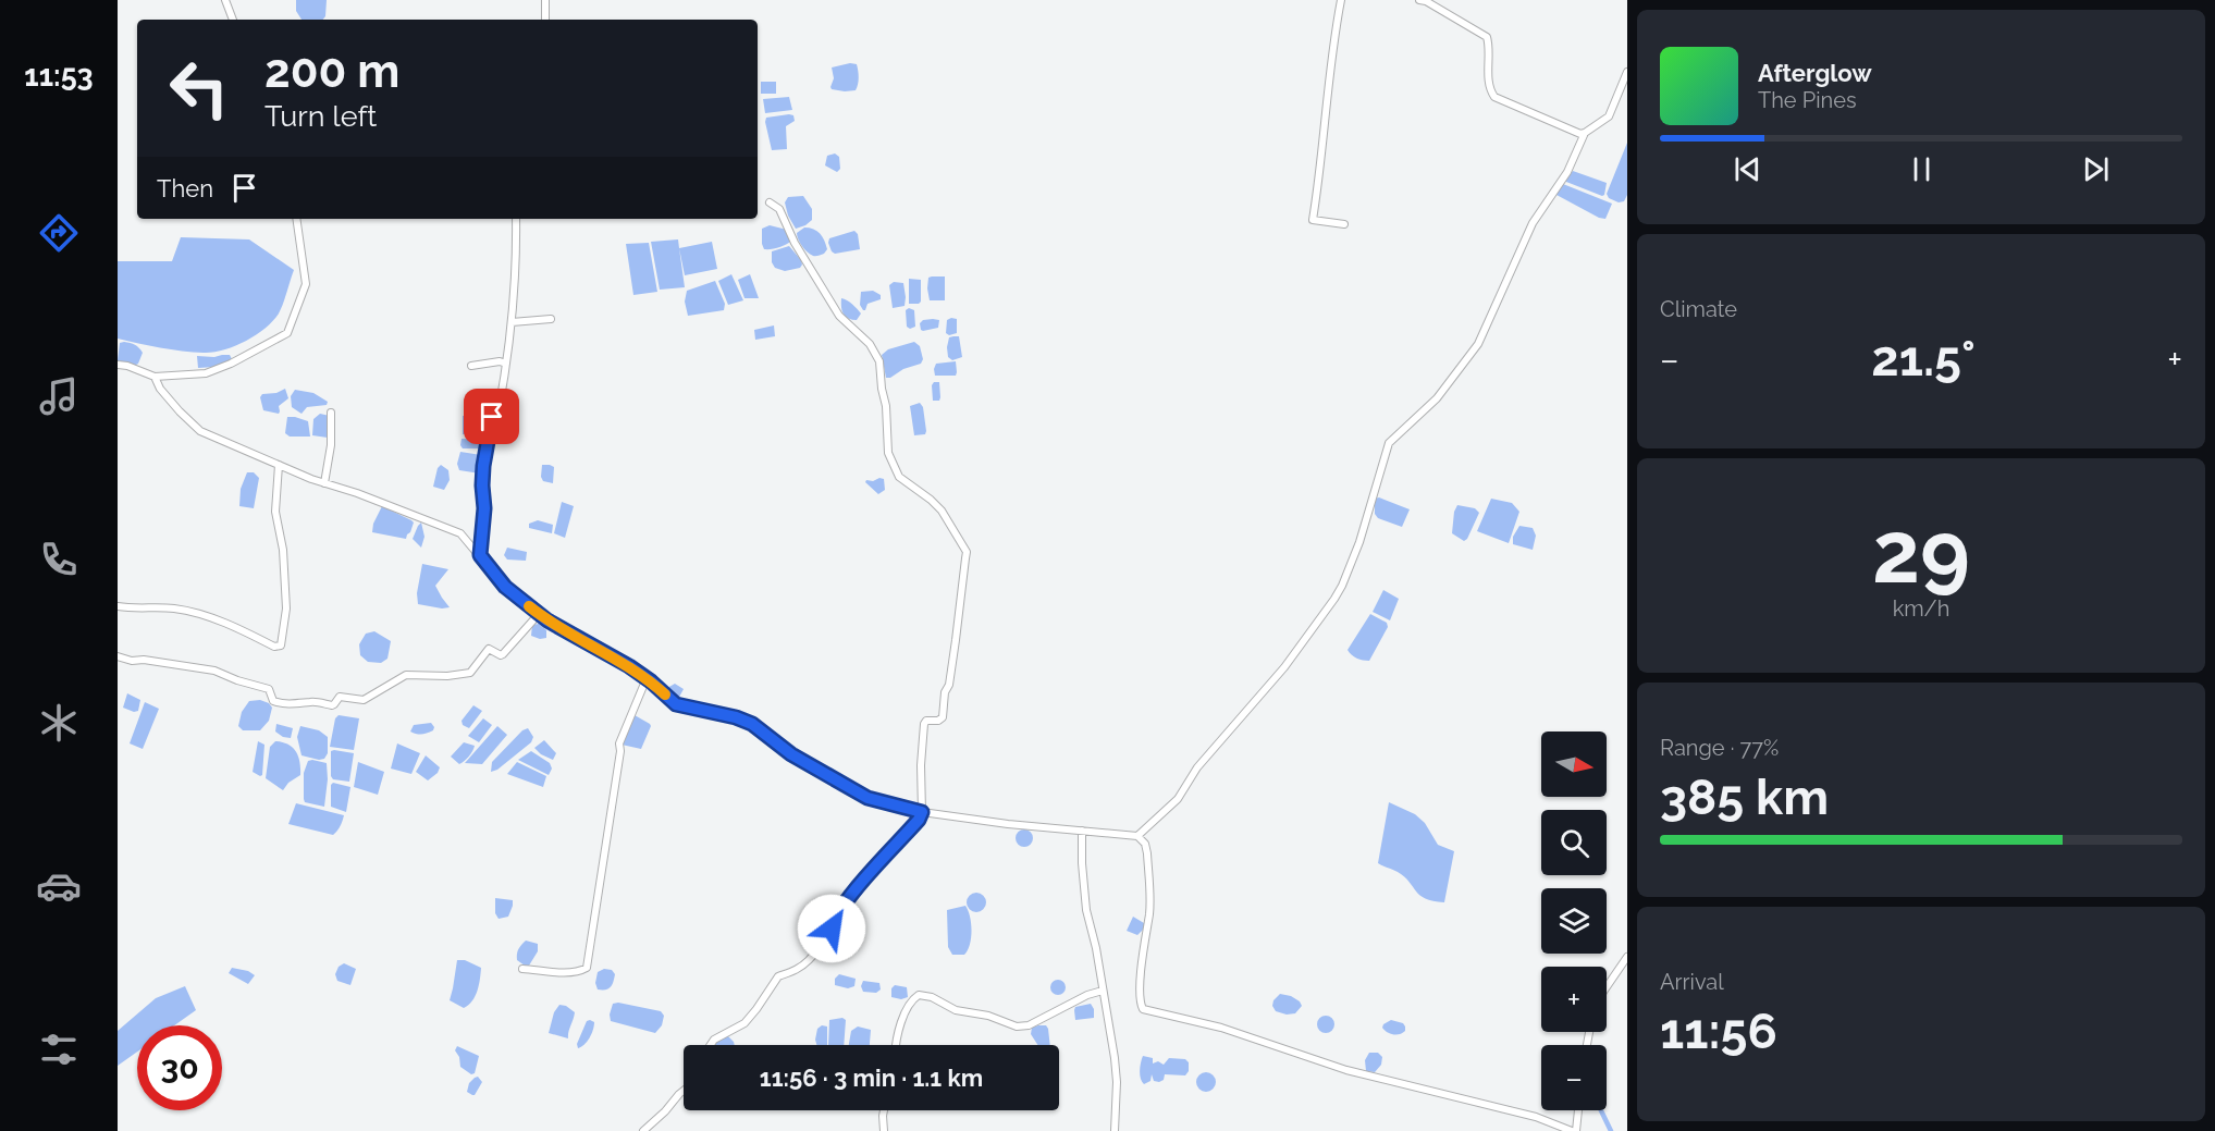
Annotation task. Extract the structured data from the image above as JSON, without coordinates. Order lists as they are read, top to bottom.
{
  "north": "right",
  "page": {
    "tabs": "11:53",
    "turn": ["200 m", "Turn left"],
    "song": ["Afterglow", "The Pines"],
    "then": "Then",
    "tile": [
      "Climate",
      ["29", "km/h"],
      ["Range · 77%", "385 km"],
      ["Arrival", "11:56"]
    ],
    "heat": ["−", "21.5°", "+"],
    "map_buttons": ["+", "−"],
    "limit": "30",
    "trip": "11:56 · 3 min · 1.1 km"
  }
}
